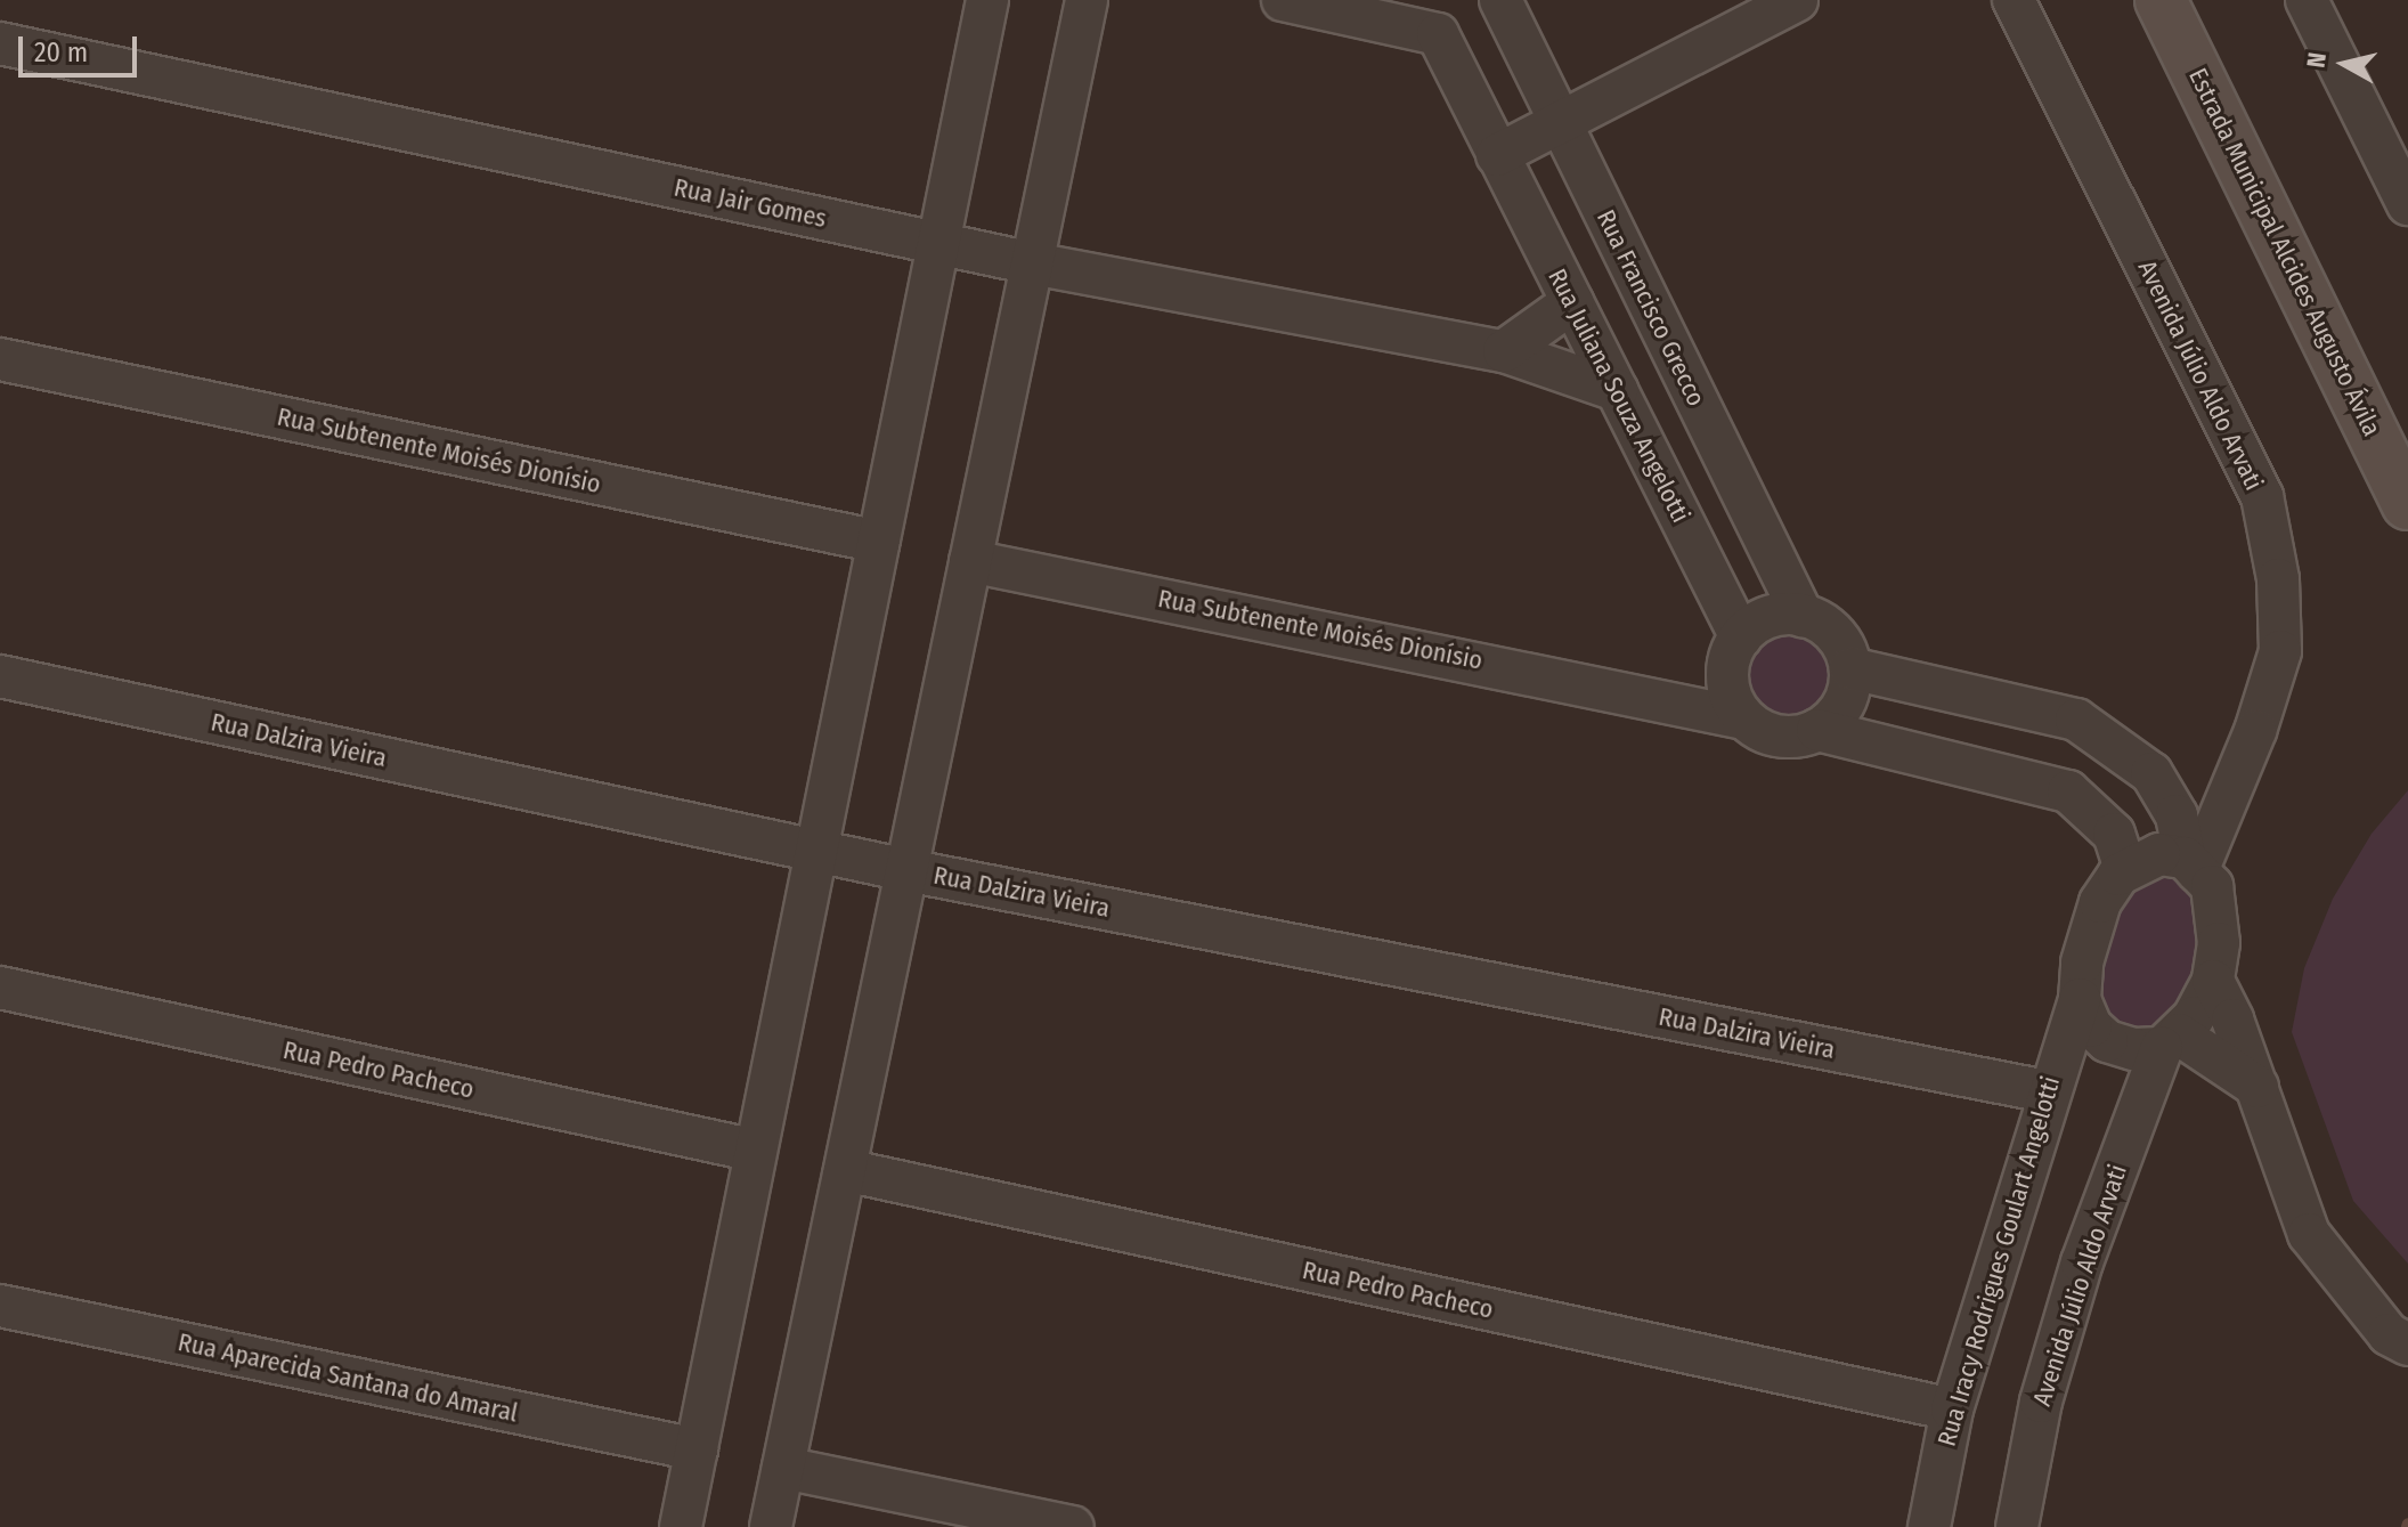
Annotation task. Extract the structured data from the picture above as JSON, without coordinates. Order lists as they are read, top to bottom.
{
  "streets": {
    "main road": ["Estrada Municipal Alcides Augusto Ávila"],
    "street": [
      "Rua Jair Gomes",
      "Rua Francisco Grecco",
      "Avenida Júlio Aldo Arvati",
      "Rua Juliana Souza Angelotti",
      "Rua Subtenente Moisés Dionísio",
      "Rua Dalzira Vieira",
      "Rua Pedro Pacheco",
      "Rua Iracy Rodrigues Goulart Angelotti",
      "Rua Aparecida Santana do Amaral"
    ]
  },
  "crossings": [
    ["Rua Jair Gomes", "Rua Juliana Souza Angelotti"],
    ["Rua Francisco Grecco", "Rua Juliana Souza Angelotti"],
    ["Rua Francisco Grecco", "Rua Subtenente Moisés Dionísio"],
    ["Avenida Júlio Aldo Arvati", "Rua Iracy Rodrigues Goulart Angelotti"],
    ["Rua Juliana Souza Angelotti", "Rua Subtenente Moisés Dionísio"],
    ["Rua Dalzira Vieira", "Rua Iracy Rodrigues Goulart Angelotti"],
    ["Rua Pedro Pacheco", "Rua Iracy Rodrigues Goulart Angelotti"]
  ],
  "scale_bar": "20 m",
  "north": "left"
}
